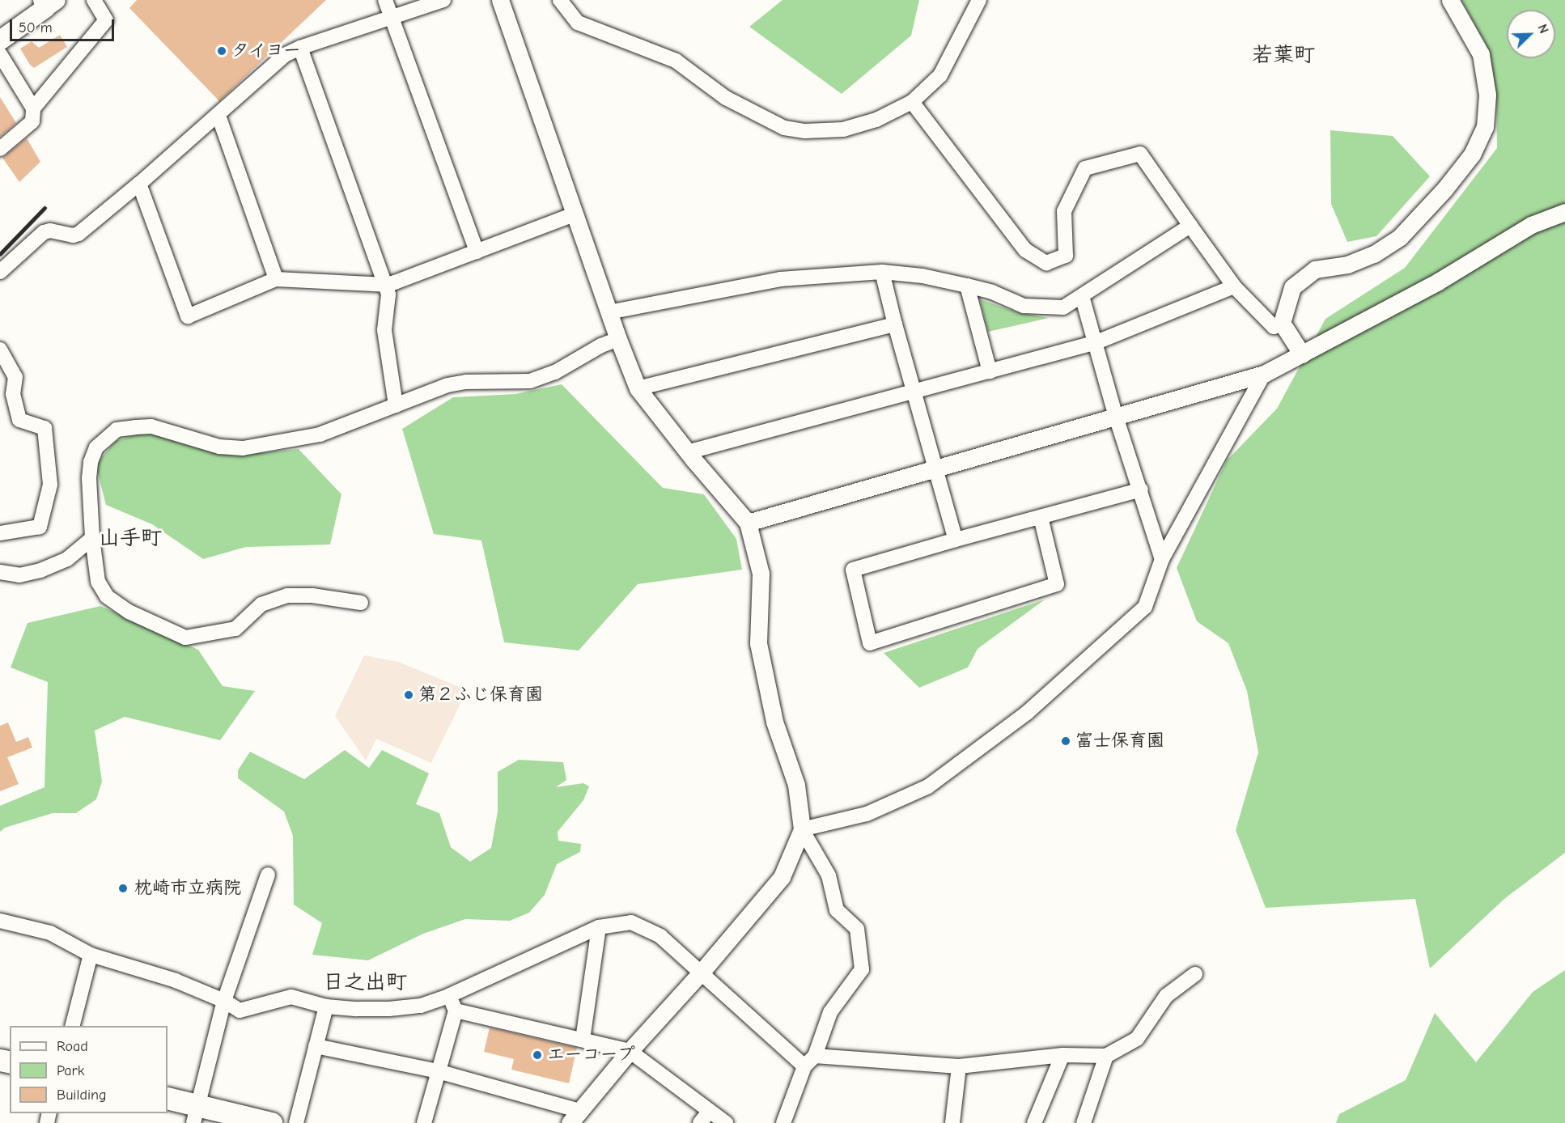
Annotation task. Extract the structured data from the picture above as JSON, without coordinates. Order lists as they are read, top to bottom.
{
  "districts": ["若葉町", "山手町", "日之出町"],
  "places": [
    "タイヨー",
    "第２ふじ保育園",
    "富士保育園",
    "枕崎市立病院",
    "エーコープ"
  ],
  "legend": ["Road", "Park", "Building"],
  "scale_bar": "50 m",
  "north": "top right"
}
